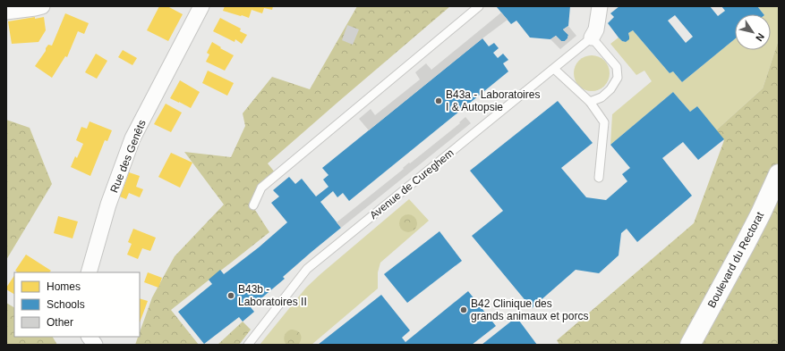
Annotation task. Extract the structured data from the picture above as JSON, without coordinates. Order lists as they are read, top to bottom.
{
  "streets": {
    "main road": ["Boulevard du Rectorat"],
    "street": ["Rue des Genêts"],
    "lane": ["Avenue de Cureghem"]
  },
  "places": ["B43a - Laboratoires I & Autopsie", "B43b - Laboratoires II", "B42 Clinique des grands animaux et porcs"],
  "legend": ["Homes", "Schools", "Other"],
  "north": "bottom right"
}
